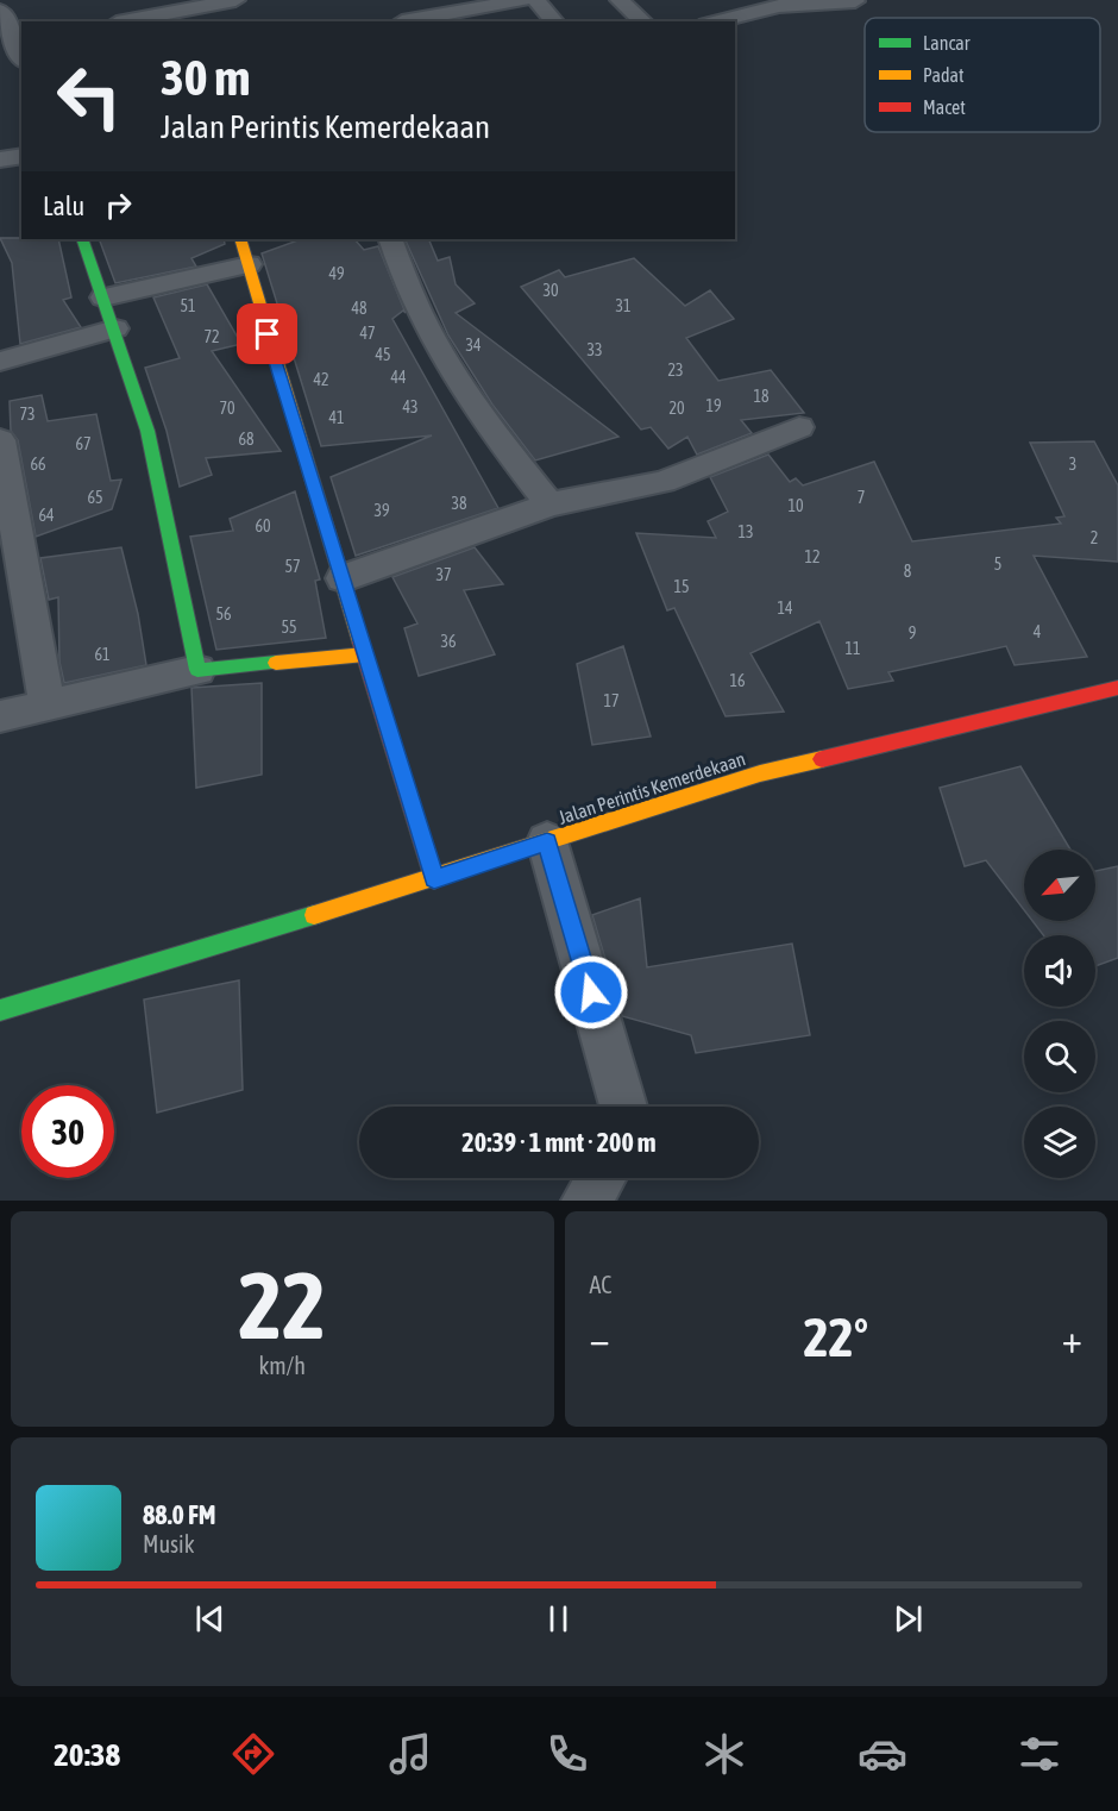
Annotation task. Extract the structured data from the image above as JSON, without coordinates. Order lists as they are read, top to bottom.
{
  "streets": {
    "street": ["Jalan Perintis Kemerdekaan"]
  },
  "house_numbers": [
    "49",
    "30",
    "51",
    "31",
    "48",
    "47",
    "72",
    "34",
    "33",
    "45",
    "23",
    "44",
    "42",
    "18",
    "19",
    "43",
    "70",
    "20",
    "73",
    "41",
    "68",
    "67",
    "66",
    "3",
    "65",
    "7",
    "38",
    "10",
    "39",
    "64",
    "60",
    "13",
    "2",
    "12",
    "5",
    "57",
    "8",
    "37",
    "15",
    "14",
    "56",
    "55",
    "4",
    "9",
    "36",
    "11",
    "61",
    "16",
    "17"
  ],
  "legend": ["Lancar", "Padat", "Macet"],
  "north": "bottom left",
  "page": {
    "turn": ["30 m", "Jalan Perintis Kemerdekaan"],
    "then": "Lalu",
    "limit": "30",
    "trip": "20:39 · 1 mnt · 200 m",
    "tile": [
      ["22", "km/h"],
      "AC"
    ],
    "heat": ["−", "22°", "+"],
    "song": ["88.0 FM", "Musik"],
    "tabs": "20:38"
  }
}
